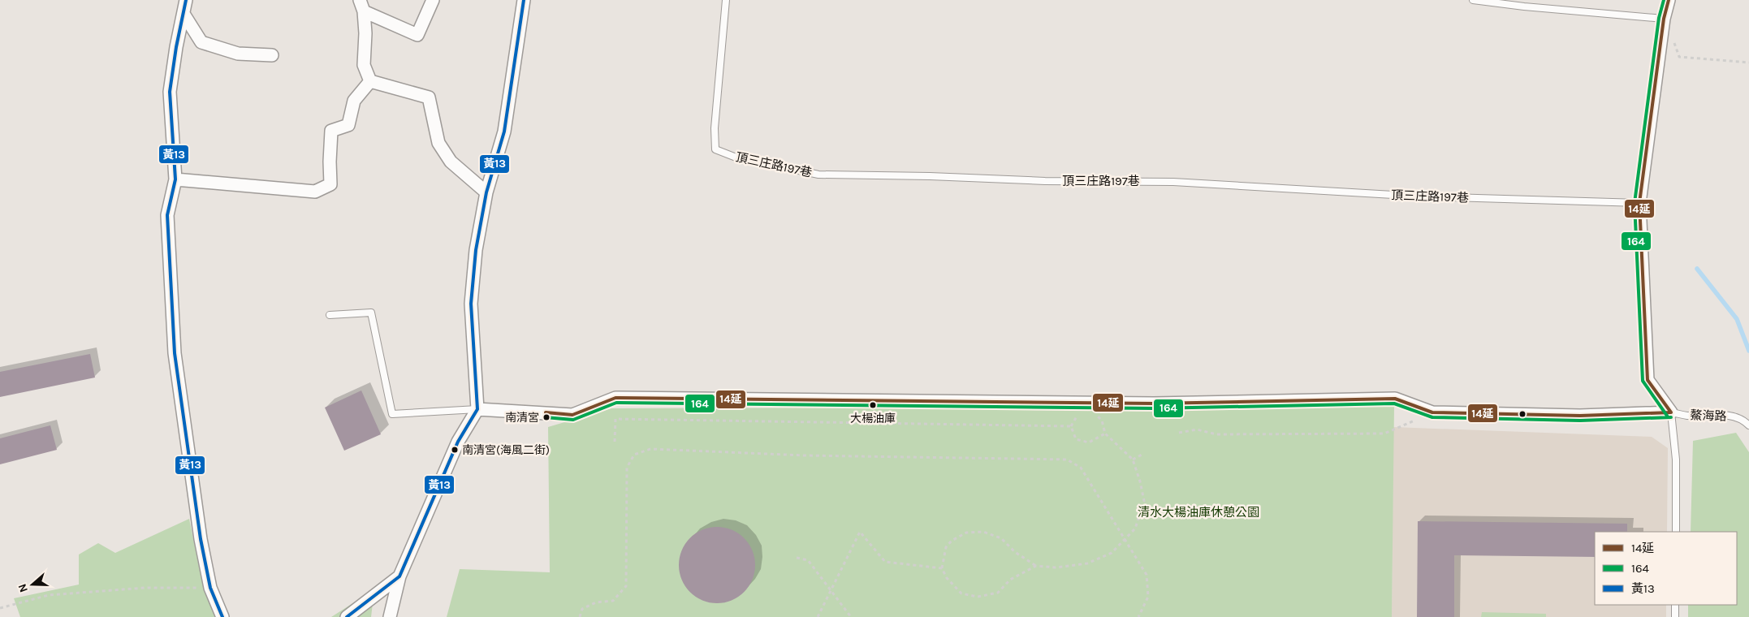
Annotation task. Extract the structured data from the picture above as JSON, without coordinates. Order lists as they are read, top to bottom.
{
  "streets": {
    "street": ["鰲海路"],
    "lane": ["頂三庄路197巷"]
  },
  "parks": ["清水大楊油庫休憩公園"],
  "places": ["大楊油庫", "南清宮", "南清宮(海風二街)"],
  "lines": ["transit line 14延", "transit line 164", "transit line 黃13"],
  "legend": ["14延", "164", "黃13"],
  "north": "left"
}
